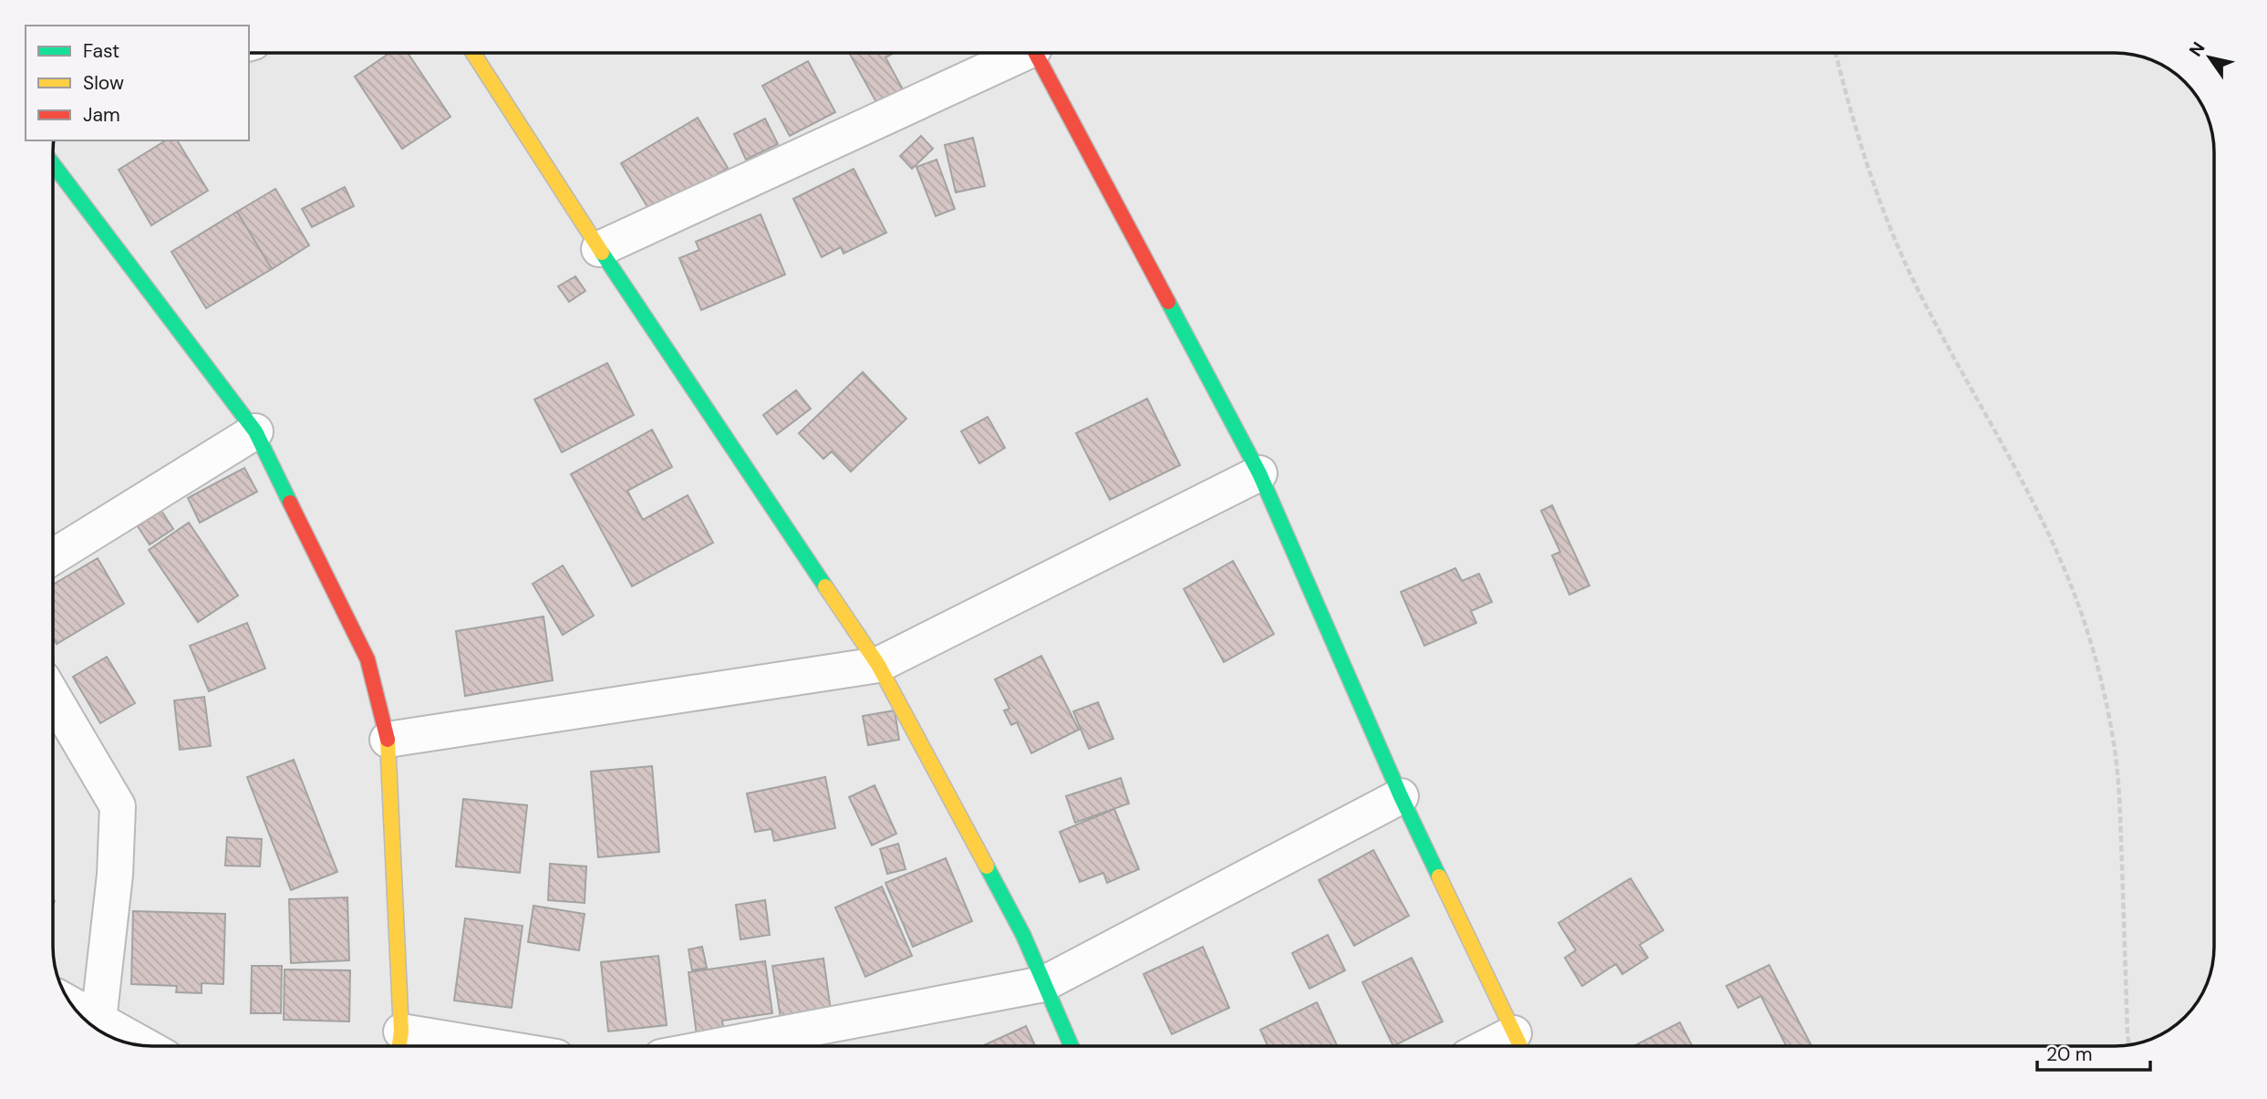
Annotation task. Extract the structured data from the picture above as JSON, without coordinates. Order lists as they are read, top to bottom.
{
  "legend": ["Fast", "Slow", "Jam"],
  "scale_bar": "20 m",
  "north": "top left"
}
